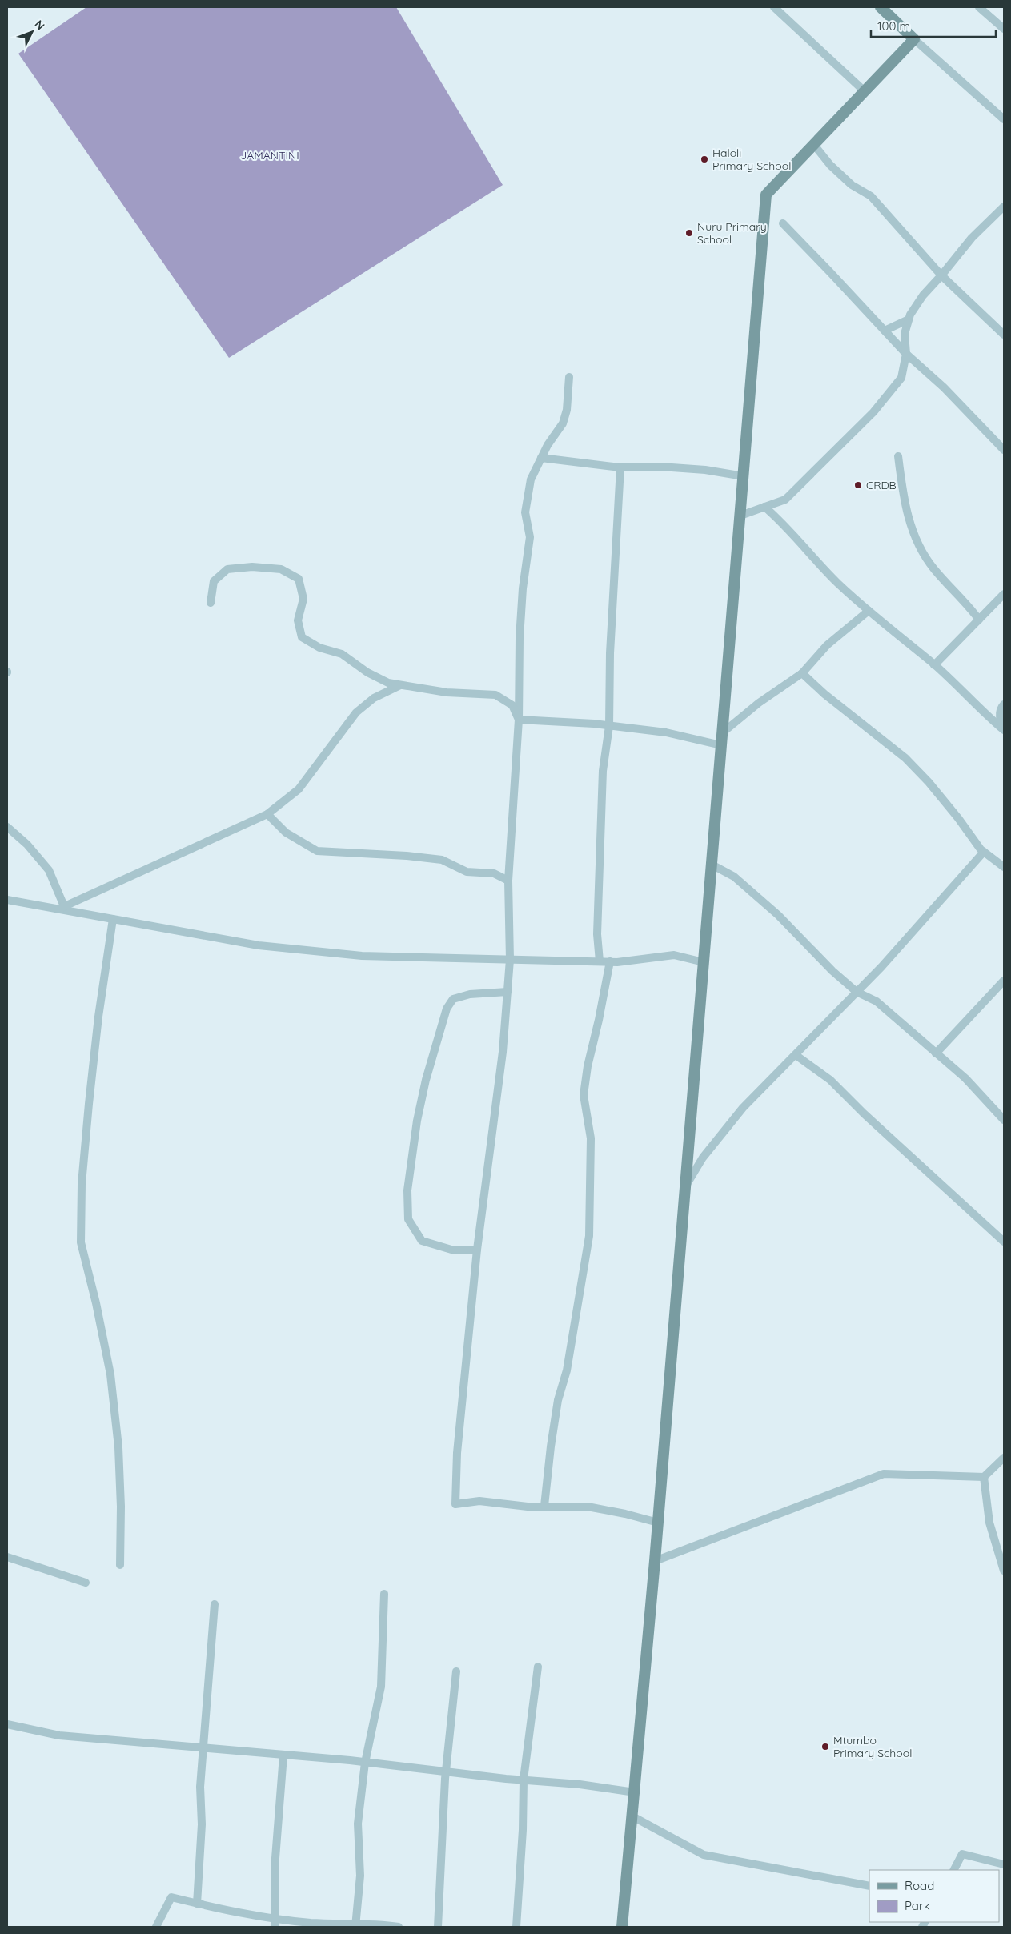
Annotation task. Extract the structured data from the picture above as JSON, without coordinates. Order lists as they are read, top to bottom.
{
  "parks": ["JAMANTINI"],
  "places": [
    "Haloli Primary School",
    "Nuru Primary School",
    "CRDB",
    "Mtumbo Primary School"
  ],
  "legend": ["Road", "Park"],
  "scale_bar": "100 m",
  "north": "top right"
}
